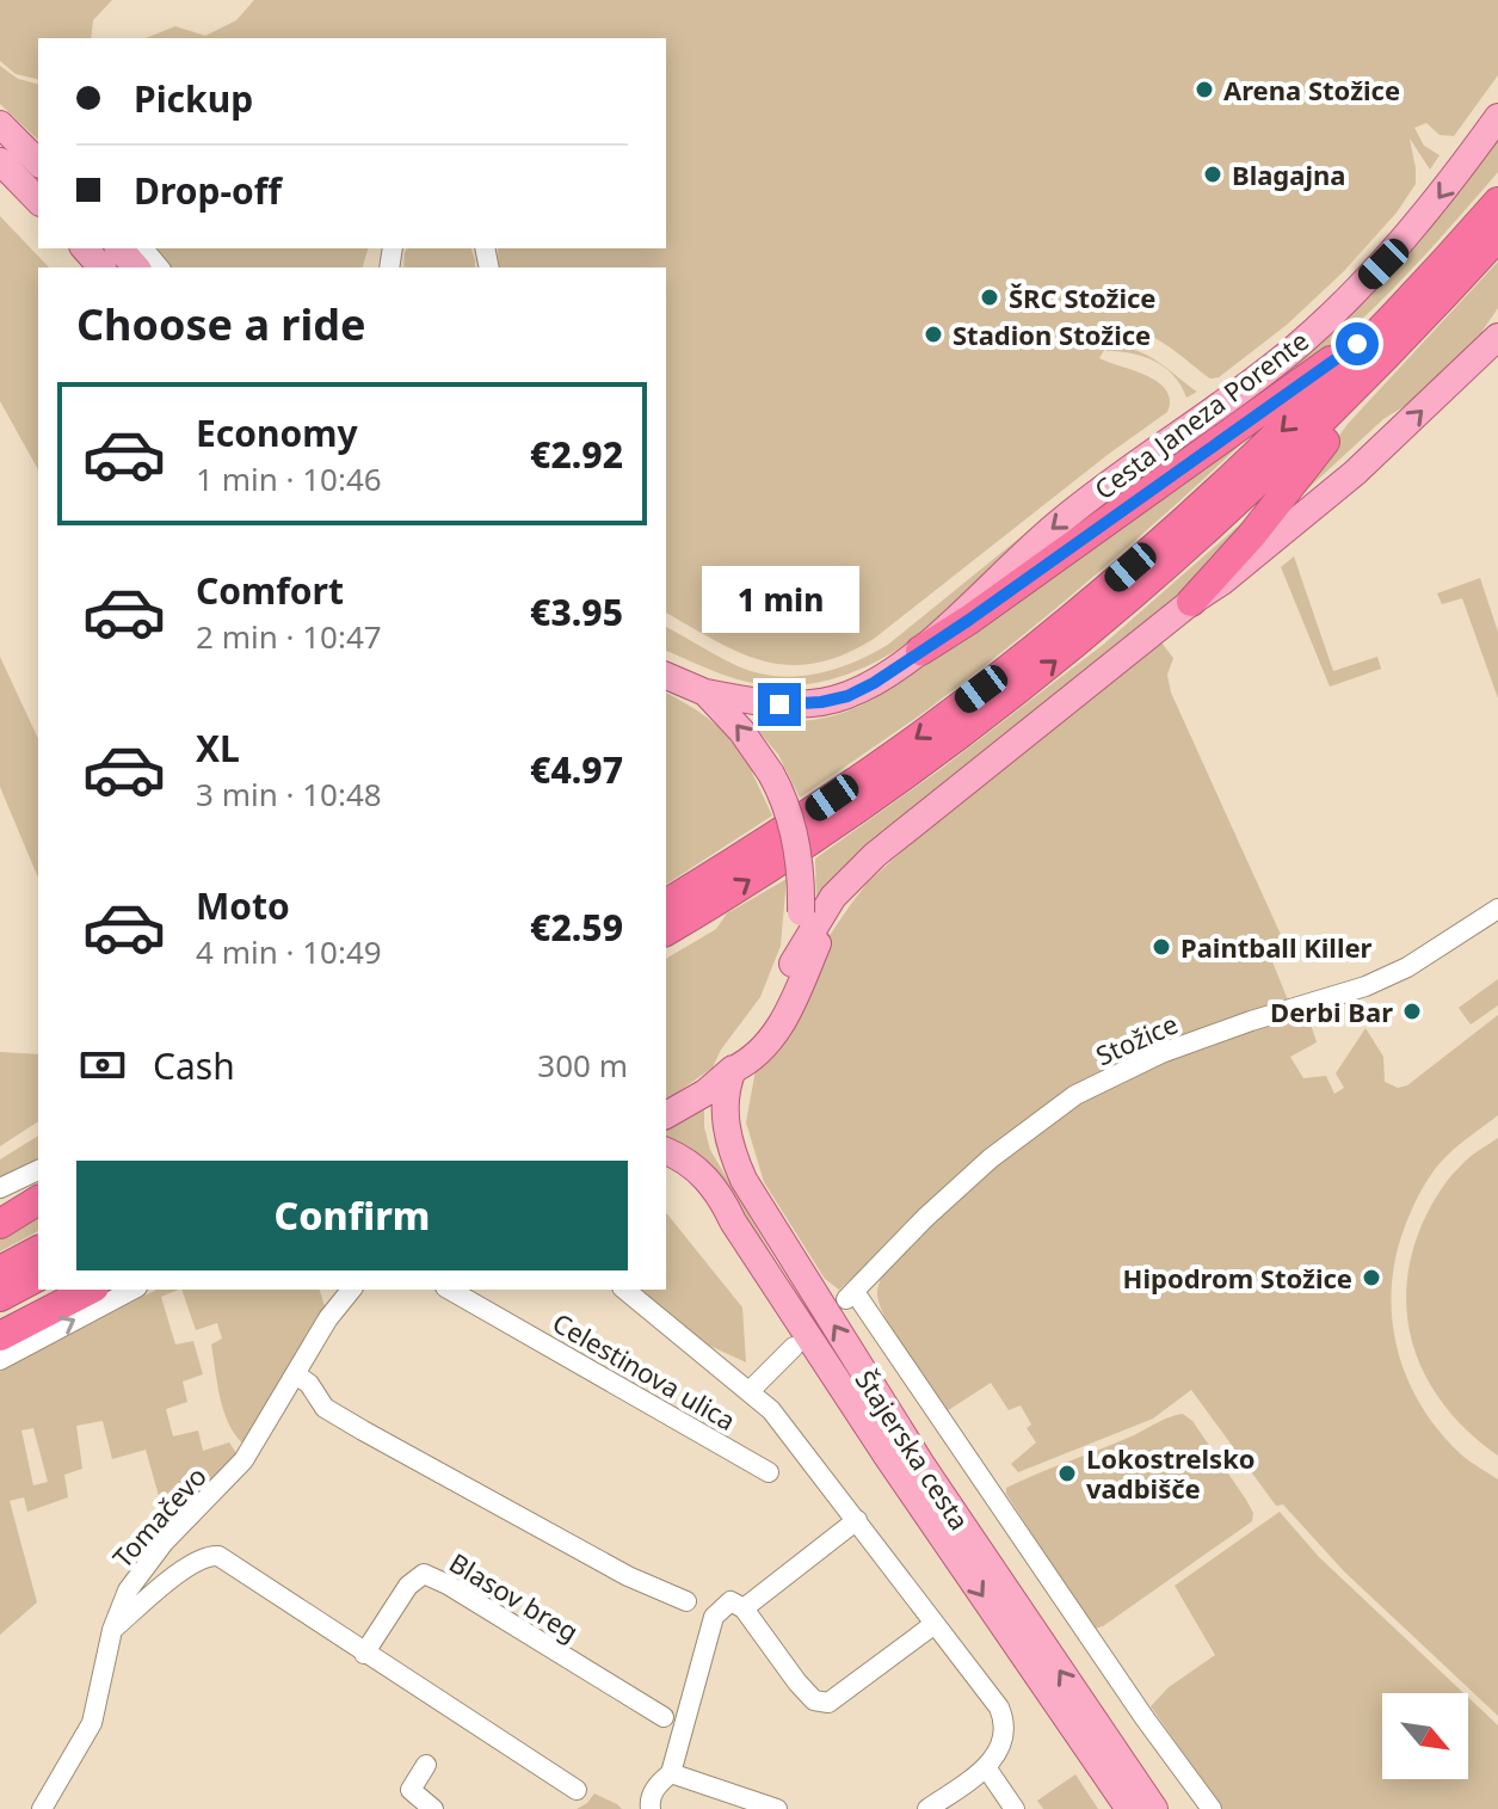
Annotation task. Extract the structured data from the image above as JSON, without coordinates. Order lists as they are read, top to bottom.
{
  "streets": {
    "main road": ["Cesta Janeza Porente", "Štajerska cesta"],
    "street": [
      "Stožice",
      "Celestinova ulica",
      "Tomačevo",
      "Blasov breg"
    ]
  },
  "places": [
    "Arena Stožice",
    "Blagajna",
    "ŠRC Stožice",
    "Stadion Stožice",
    "Paintball Killer",
    "Derbi Bar",
    "Hipodrom Stožice",
    "Lokostrelsko vadbišče"
  ],
  "north": "bottom right",
  "page": {
    "banner": ["Pickup", "Drop-off"],
    "heading": "Choose a ride",
    "list": [
      {
        "name": "Economy",
        "note": "1 min · 10:46",
        "value": "€2.92"
      },
      {
        "name": "Comfort",
        "note": "2 min · 10:47",
        "value": "€3.95"
      },
      {
        "name": "XL",
        "note": "3 min · 10:48",
        "value": "€4.97"
      },
      {
        "name": "Moto",
        "note": "4 min · 10:49",
        "value": "€2.59"
      }
    ],
    "bubble": "1 min",
    "pay": ["Cash", "300 m"],
    "buttons": "Confirm"
  }
}
